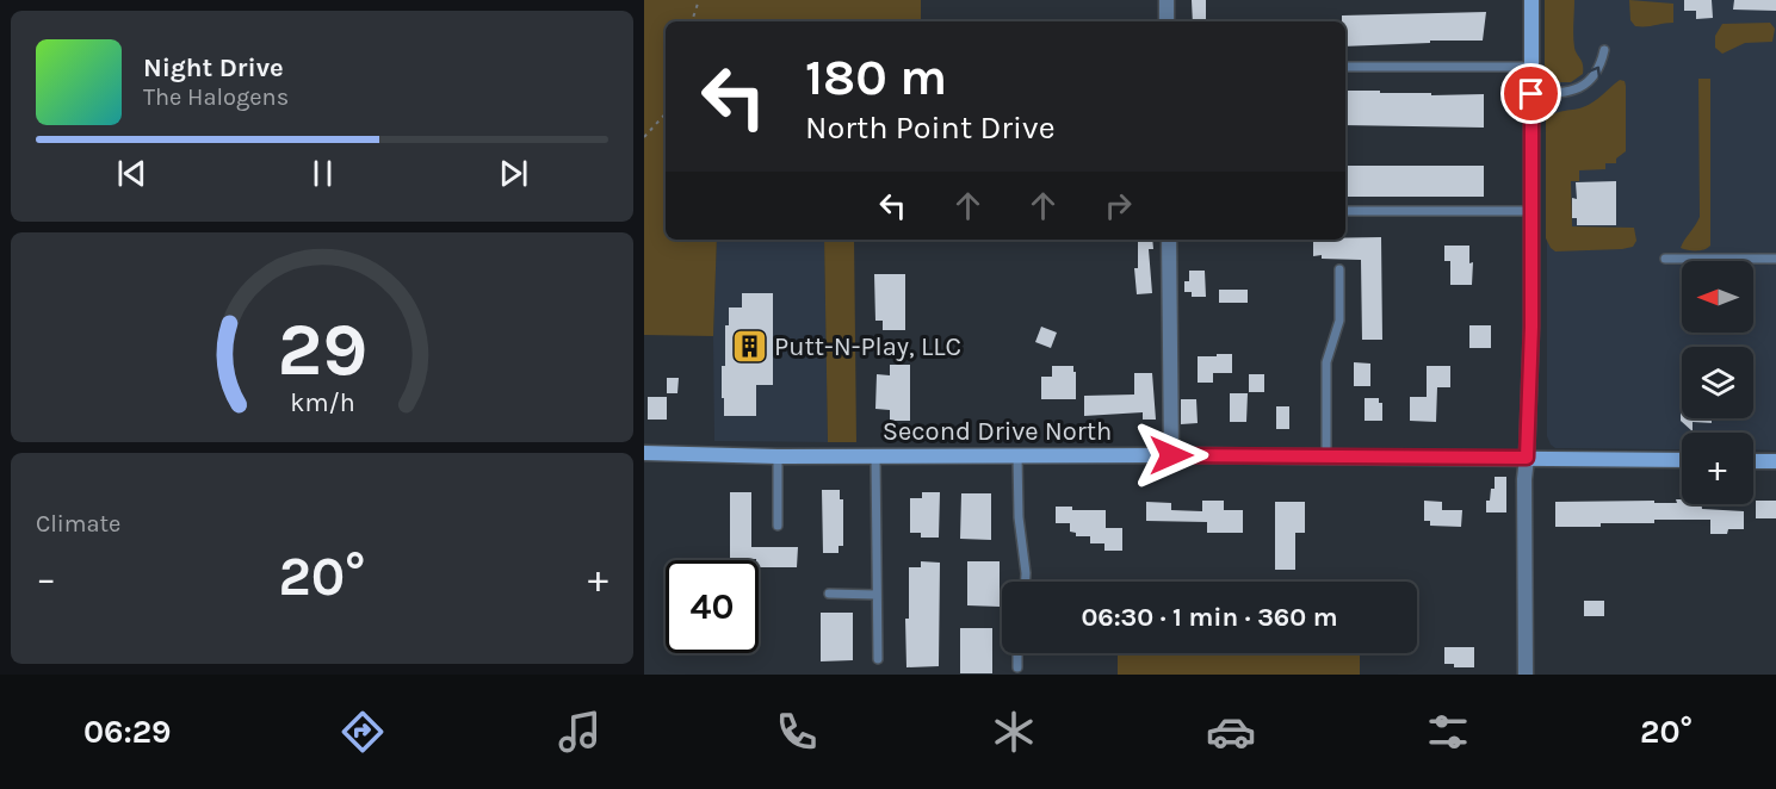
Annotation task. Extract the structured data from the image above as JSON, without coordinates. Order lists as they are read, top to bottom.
{
  "streets": {
    "street": ["Second Drive North"]
  },
  "places": {
    "building": ["Putt-N-Play, LLC"]
  },
  "north": "left",
  "page": {
    "turn": ["180 m", "North Point Drive"],
    "song": ["Night Drive", "The Halogens"],
    "map_buttons": "+",
    "tile": "Climate",
    "heat": ["−", "20°", "+"],
    "limit": "40",
    "trip": "06:30 · 1 min · 360 m",
    "tabs": ["06:29", "20°"],
    "gauge": ["29", "km/h"]
  }
}
